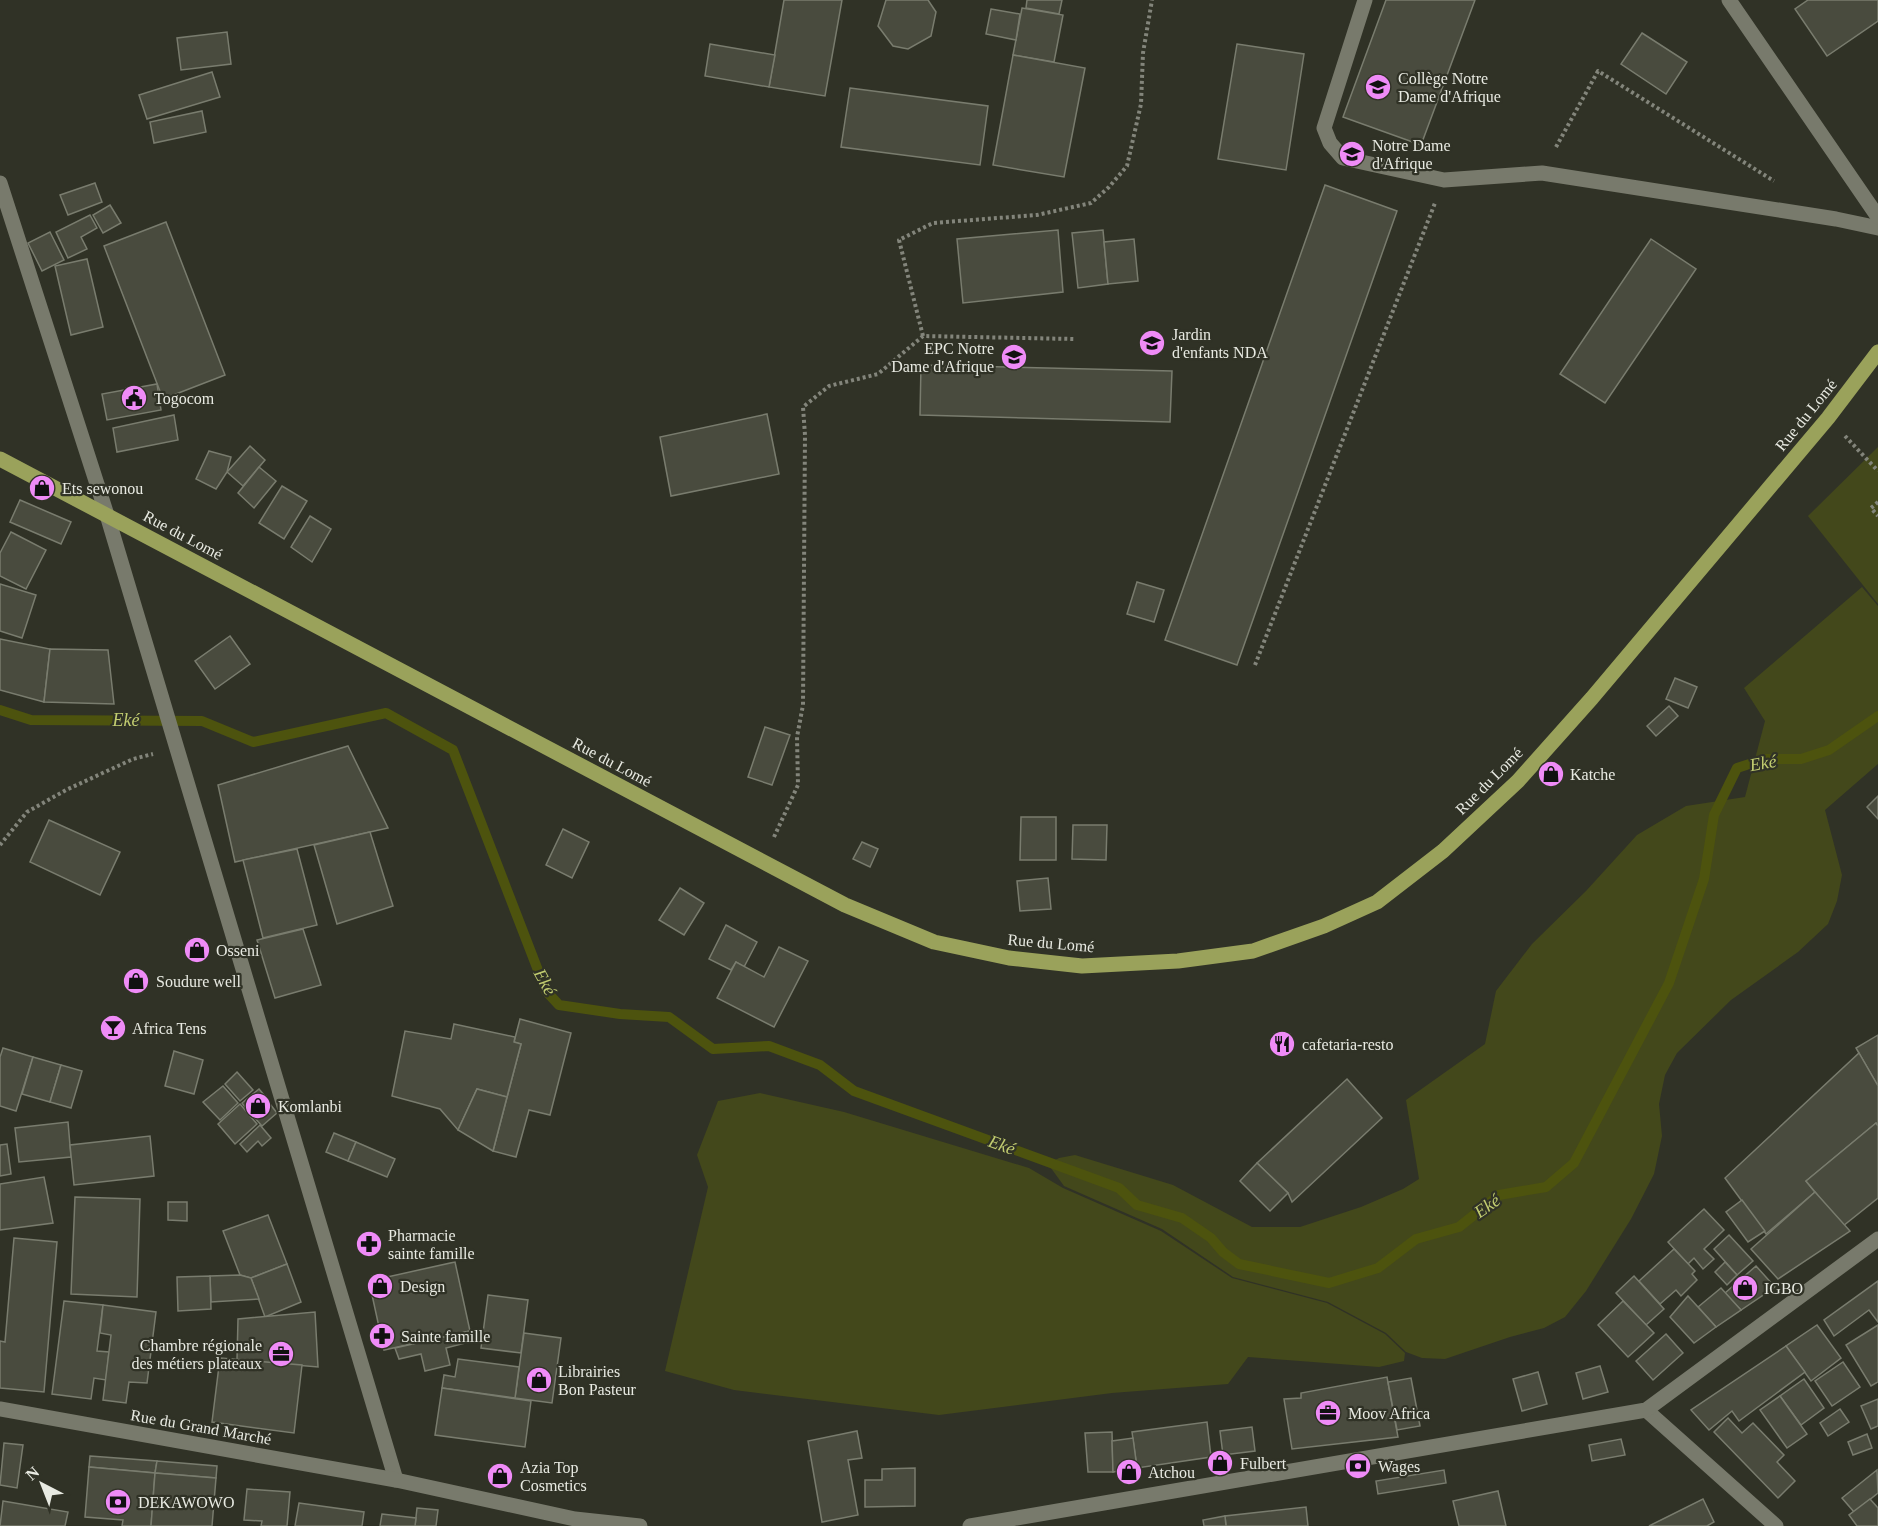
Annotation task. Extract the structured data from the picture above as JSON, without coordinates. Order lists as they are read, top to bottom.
{
  "streets": {
    "main road": ["Rue du Lomé"],
    "street": ["Rue du Grand Marché"]
  },
  "water": ["Eké"],
  "places": {
    "school or university": [
      "Collège Notre Dame d'Afrique",
      "Notre Dame d'Afrique",
      "Jardin d'enfants NDA",
      "EPC Notre Dame d'Afrique"
    ],
    "public building": ["Togocom"],
    "shop": [
      "Ets sewonou",
      "Katche",
      "Osseni",
      "Soudure well",
      "Komlanbi",
      "Design",
      "IGBO",
      "Librairies Bon Pasteur",
      "Fulbert",
      "Atchou",
      "Azia Top Cosmetics"
    ],
    "bar": ["Africa Tens"],
    "restaurant": ["cafetaria-resto"],
    "pharmacy": ["Pharmacie sainte famille", "Sainte famille"],
    "office": ["Chambre régionale des métiers plateaux", "Moov Africa"],
    "bank": ["Wages", "DEKAWOWO"]
  },
  "north": "top left"
}
